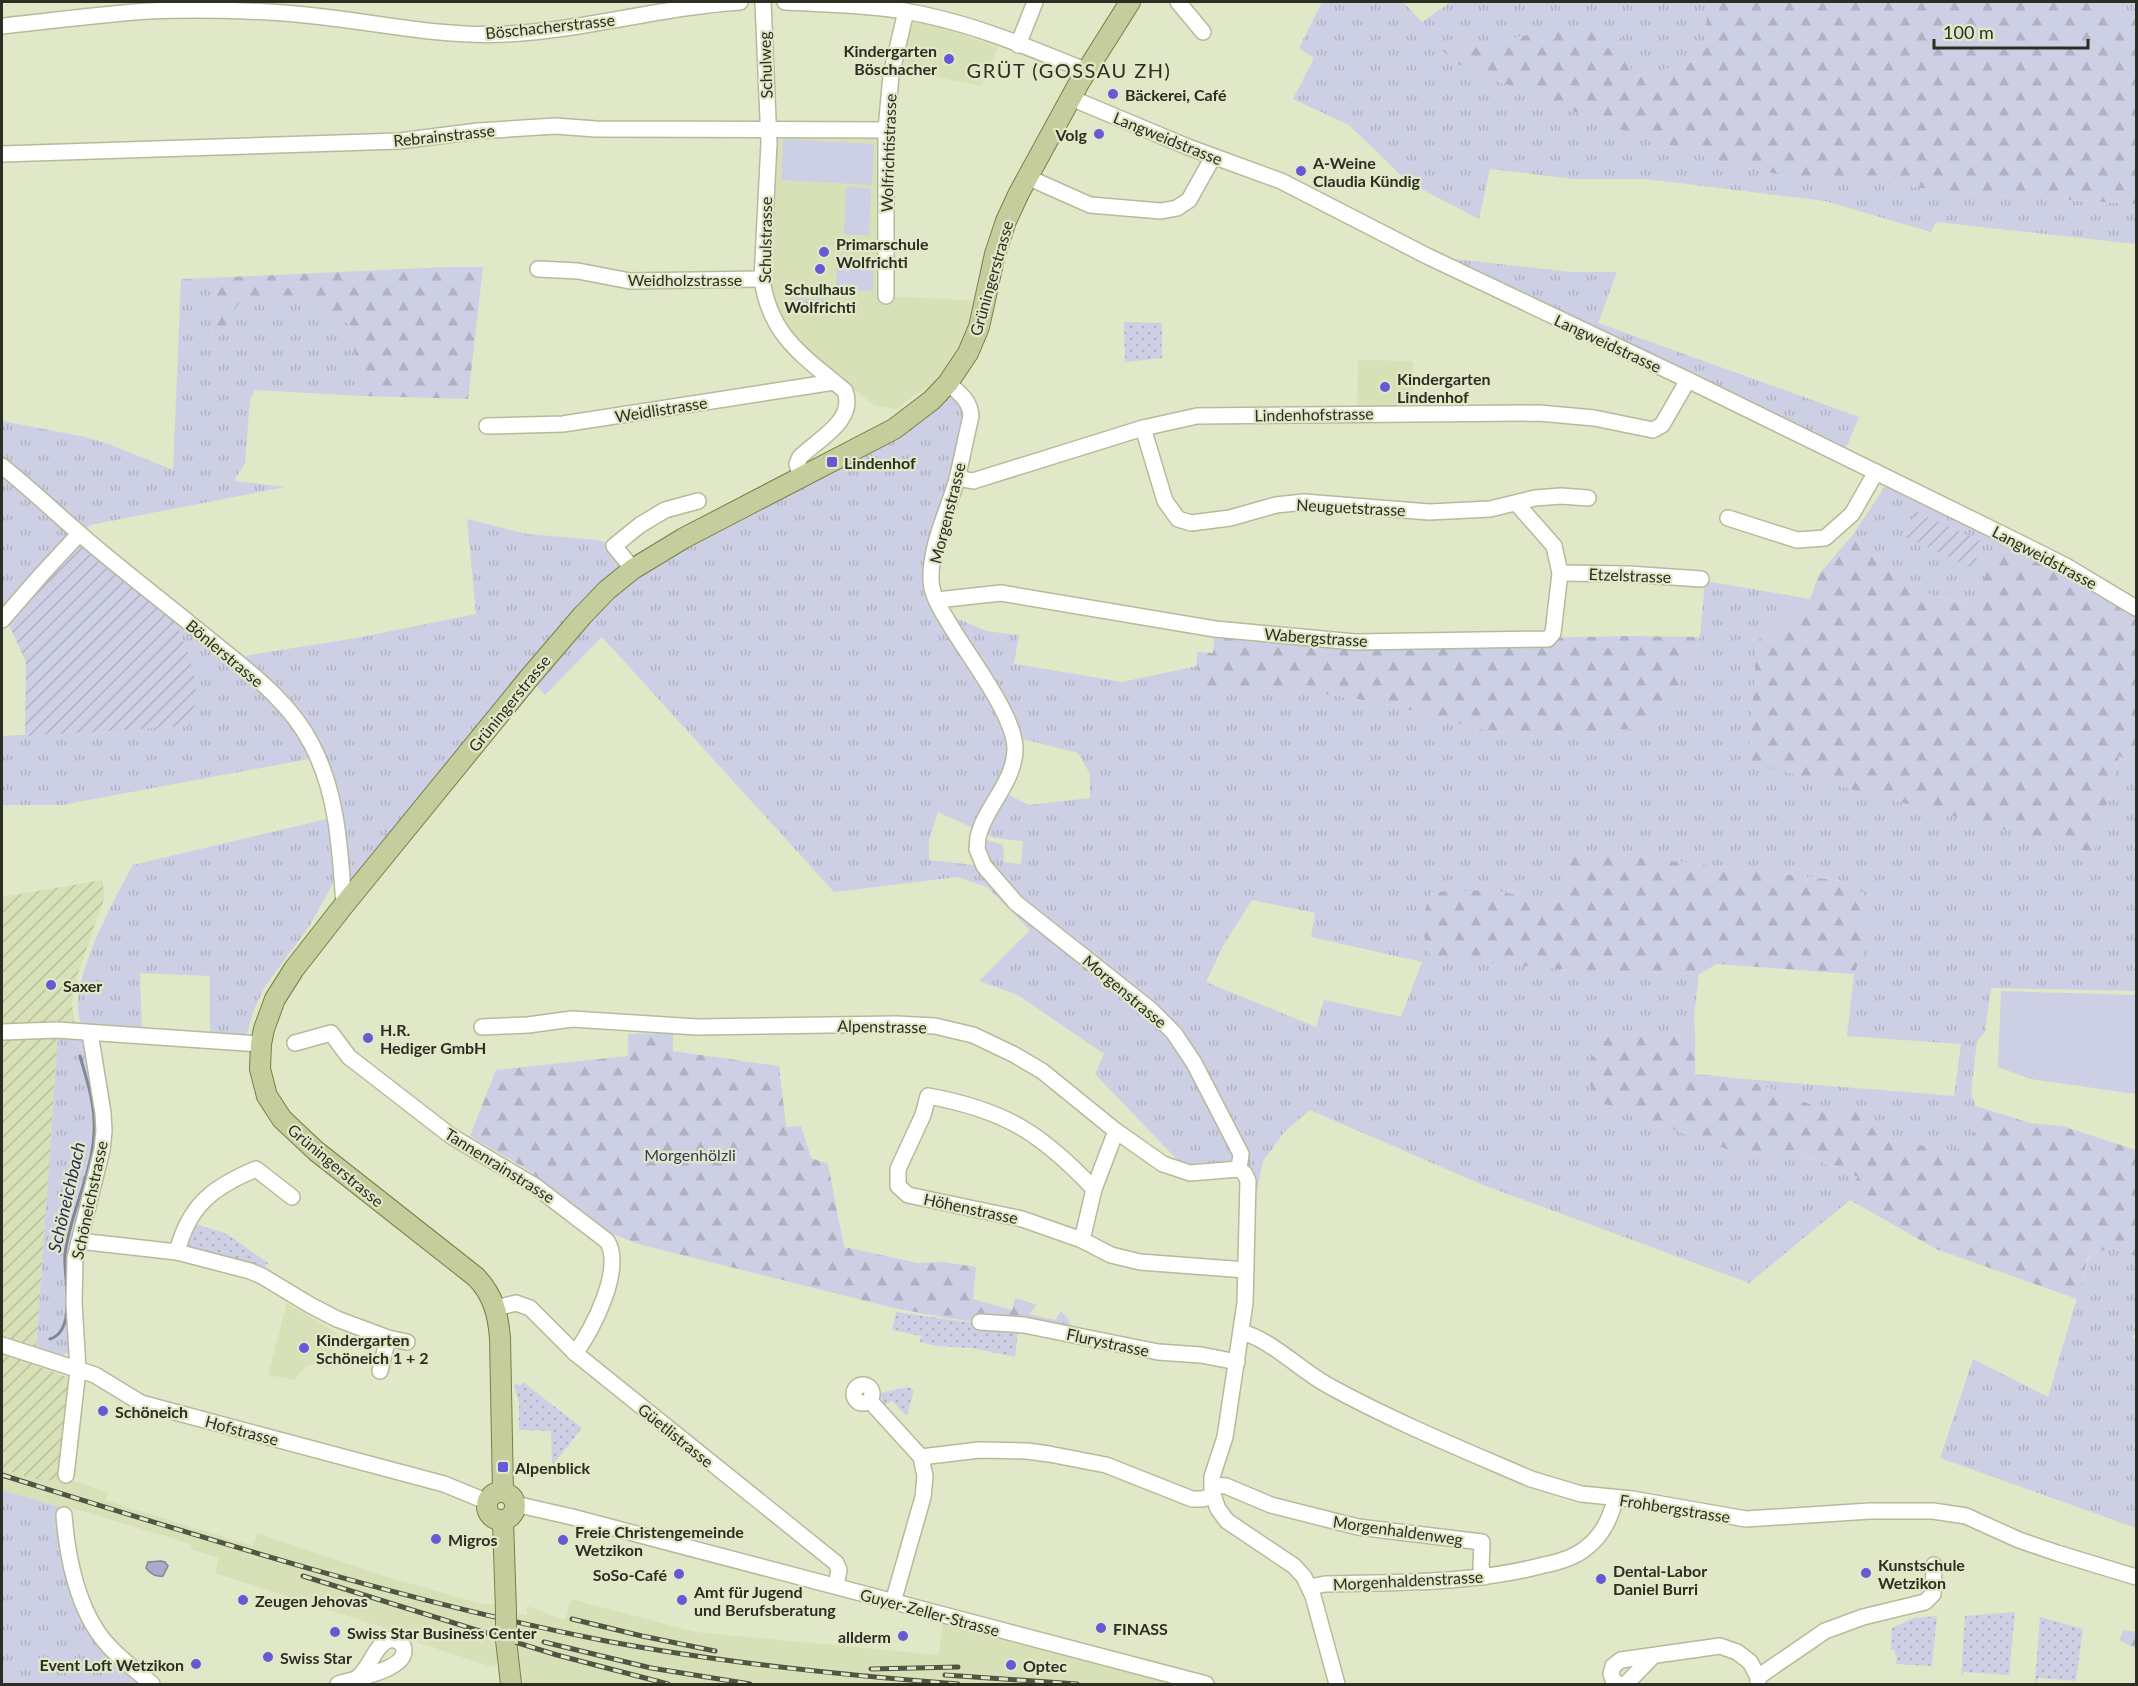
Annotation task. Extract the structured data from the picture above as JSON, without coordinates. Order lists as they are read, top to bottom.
{
  "streets": {
    "main road": ["Grüningerstrasse"],
    "street": [
      "Böschacherstrasse",
      "Schulweg",
      "Rebrainstrasse",
      "Langweidstrasse",
      "Wolfrichtistrasse",
      "Schulstrasse",
      "Weidholzstrasse",
      "Weidlistrasse",
      "Lindenhofstrasse",
      "Neuguetstrasse",
      "Morgenstrasse",
      "Etzelstrasse",
      "Wabergstrasse",
      "Bönlerstrasse",
      "Alpenstrasse",
      "Tannenrainstrasse",
      "Schöneichstrasse",
      "Höhenstrasse",
      "Flurystrasse",
      "Hofstrasse",
      "Güetlistrasse",
      "Frohbergstrasse",
      "Morgenhaldenweg",
      "Morgenhaldenstrasse",
      "Guyer-Zeller-Strasse"
    ]
  },
  "crossings": [
    ["Schulweg", "Rebrainstrasse"],
    ["Schulweg", "Schulstrasse"],
    ["Rebrainstrasse", "Wolfrichtistrasse"],
    ["Rebrainstrasse", "Schulstrasse"],
    ["Langweidstrasse", "Grüningerstrasse"],
    ["Langweidstrasse", "Lindenhofstrasse"],
    ["Schulstrasse", "Grüningerstrasse"],
    ["Schulstrasse", "Weidholzstrasse"],
    ["Schulstrasse", "Weidlistrasse"],
    ["Grüningerstrasse", "Morgenstrasse"],
    ["Grüningerstrasse", "Bönlerstrasse"],
    ["Grüningerstrasse", "Hofstrasse"],
    ["Grüningerstrasse", "Güetlistrasse"],
    ["Grüningerstrasse", "Guyer-Zeller-Strasse"],
    ["Lindenhofstrasse", "Neuguetstrasse"],
    ["Lindenhofstrasse", "Morgenstrasse"],
    ["Neuguetstrasse", "Wabergstrasse"],
    ["Morgenstrasse", "Wabergstrasse"],
    ["Morgenstrasse", "Alpenstrasse"],
    ["Morgenstrasse", "Höhenstrasse"],
    ["Morgenstrasse", "Flurystrasse"],
    ["Morgenstrasse", "Frohbergstrasse"],
    ["Morgenstrasse", "Morgenhaldenweg"],
    ["Etzelstrasse", "Wabergstrasse"],
    ["Tannenrainstrasse", "Güetlistrasse"],
    ["Schöneichstrasse", "Hofstrasse"],
    ["Hofstrasse", "Guyer-Zeller-Strasse"],
    ["Güetlistrasse", "Guyer-Zeller-Strasse"],
    ["Frohbergstrasse", "Morgenhaldenstrasse"],
    ["Morgenhaldenweg", "Morgenhaldenstrasse"]
  ],
  "districts": ["GRÜT (GOSSAU ZH)"],
  "water": ["Schöneichbach"],
  "parks": ["Morgenhölzli"],
  "places": {
    "other": [
      "Kindergarten Böschacher",
      "Bäckerei, Café",
      "Volg",
      "A-Weine Claudia Kündig",
      "Primarschule Wolfrichti",
      "Schulhaus Wolfrichti",
      "Kindergarten Lindenhof",
      "Saxer",
      "H.R. Hediger GmbH",
      "Kindergarten Schöneich 1 + 2",
      "Schöneich",
      "Migros",
      "Freie Christengemeinde Wetzikon",
      "Kunstschule Wetzikon",
      "SoSo-Café",
      "Dental-Labor Daniel Burri",
      "Zeugen Jehovas",
      "Amt für Jugend und Berufsberatung",
      "FINASS",
      "Swiss Star Business Center",
      "allderm",
      "Swiss Star",
      "Event Loft Wetzikon",
      "Optec"
    ],
    "transit": ["Lindenhof", "Alpenblick"]
  },
  "scale_bar": "100 m"
}
